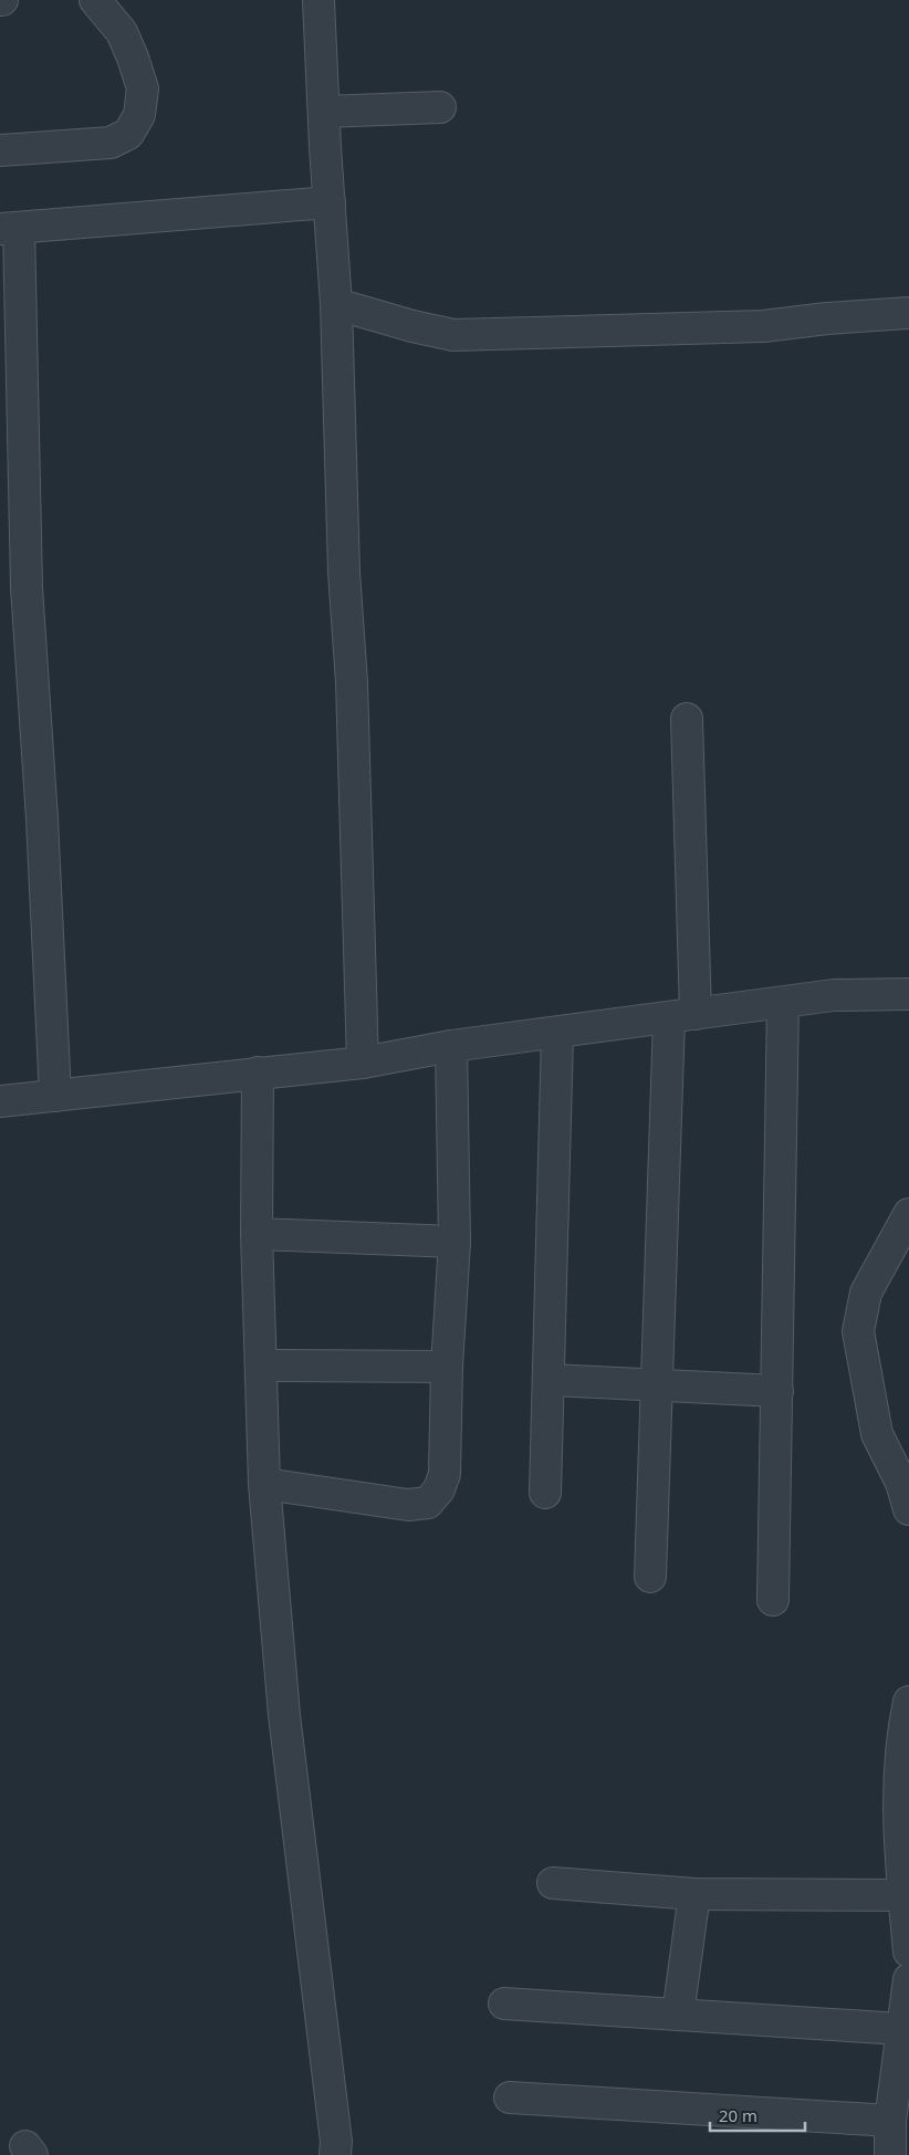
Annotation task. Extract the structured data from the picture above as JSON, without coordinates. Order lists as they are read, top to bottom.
{
  "scale_bar": "20 m"
}
